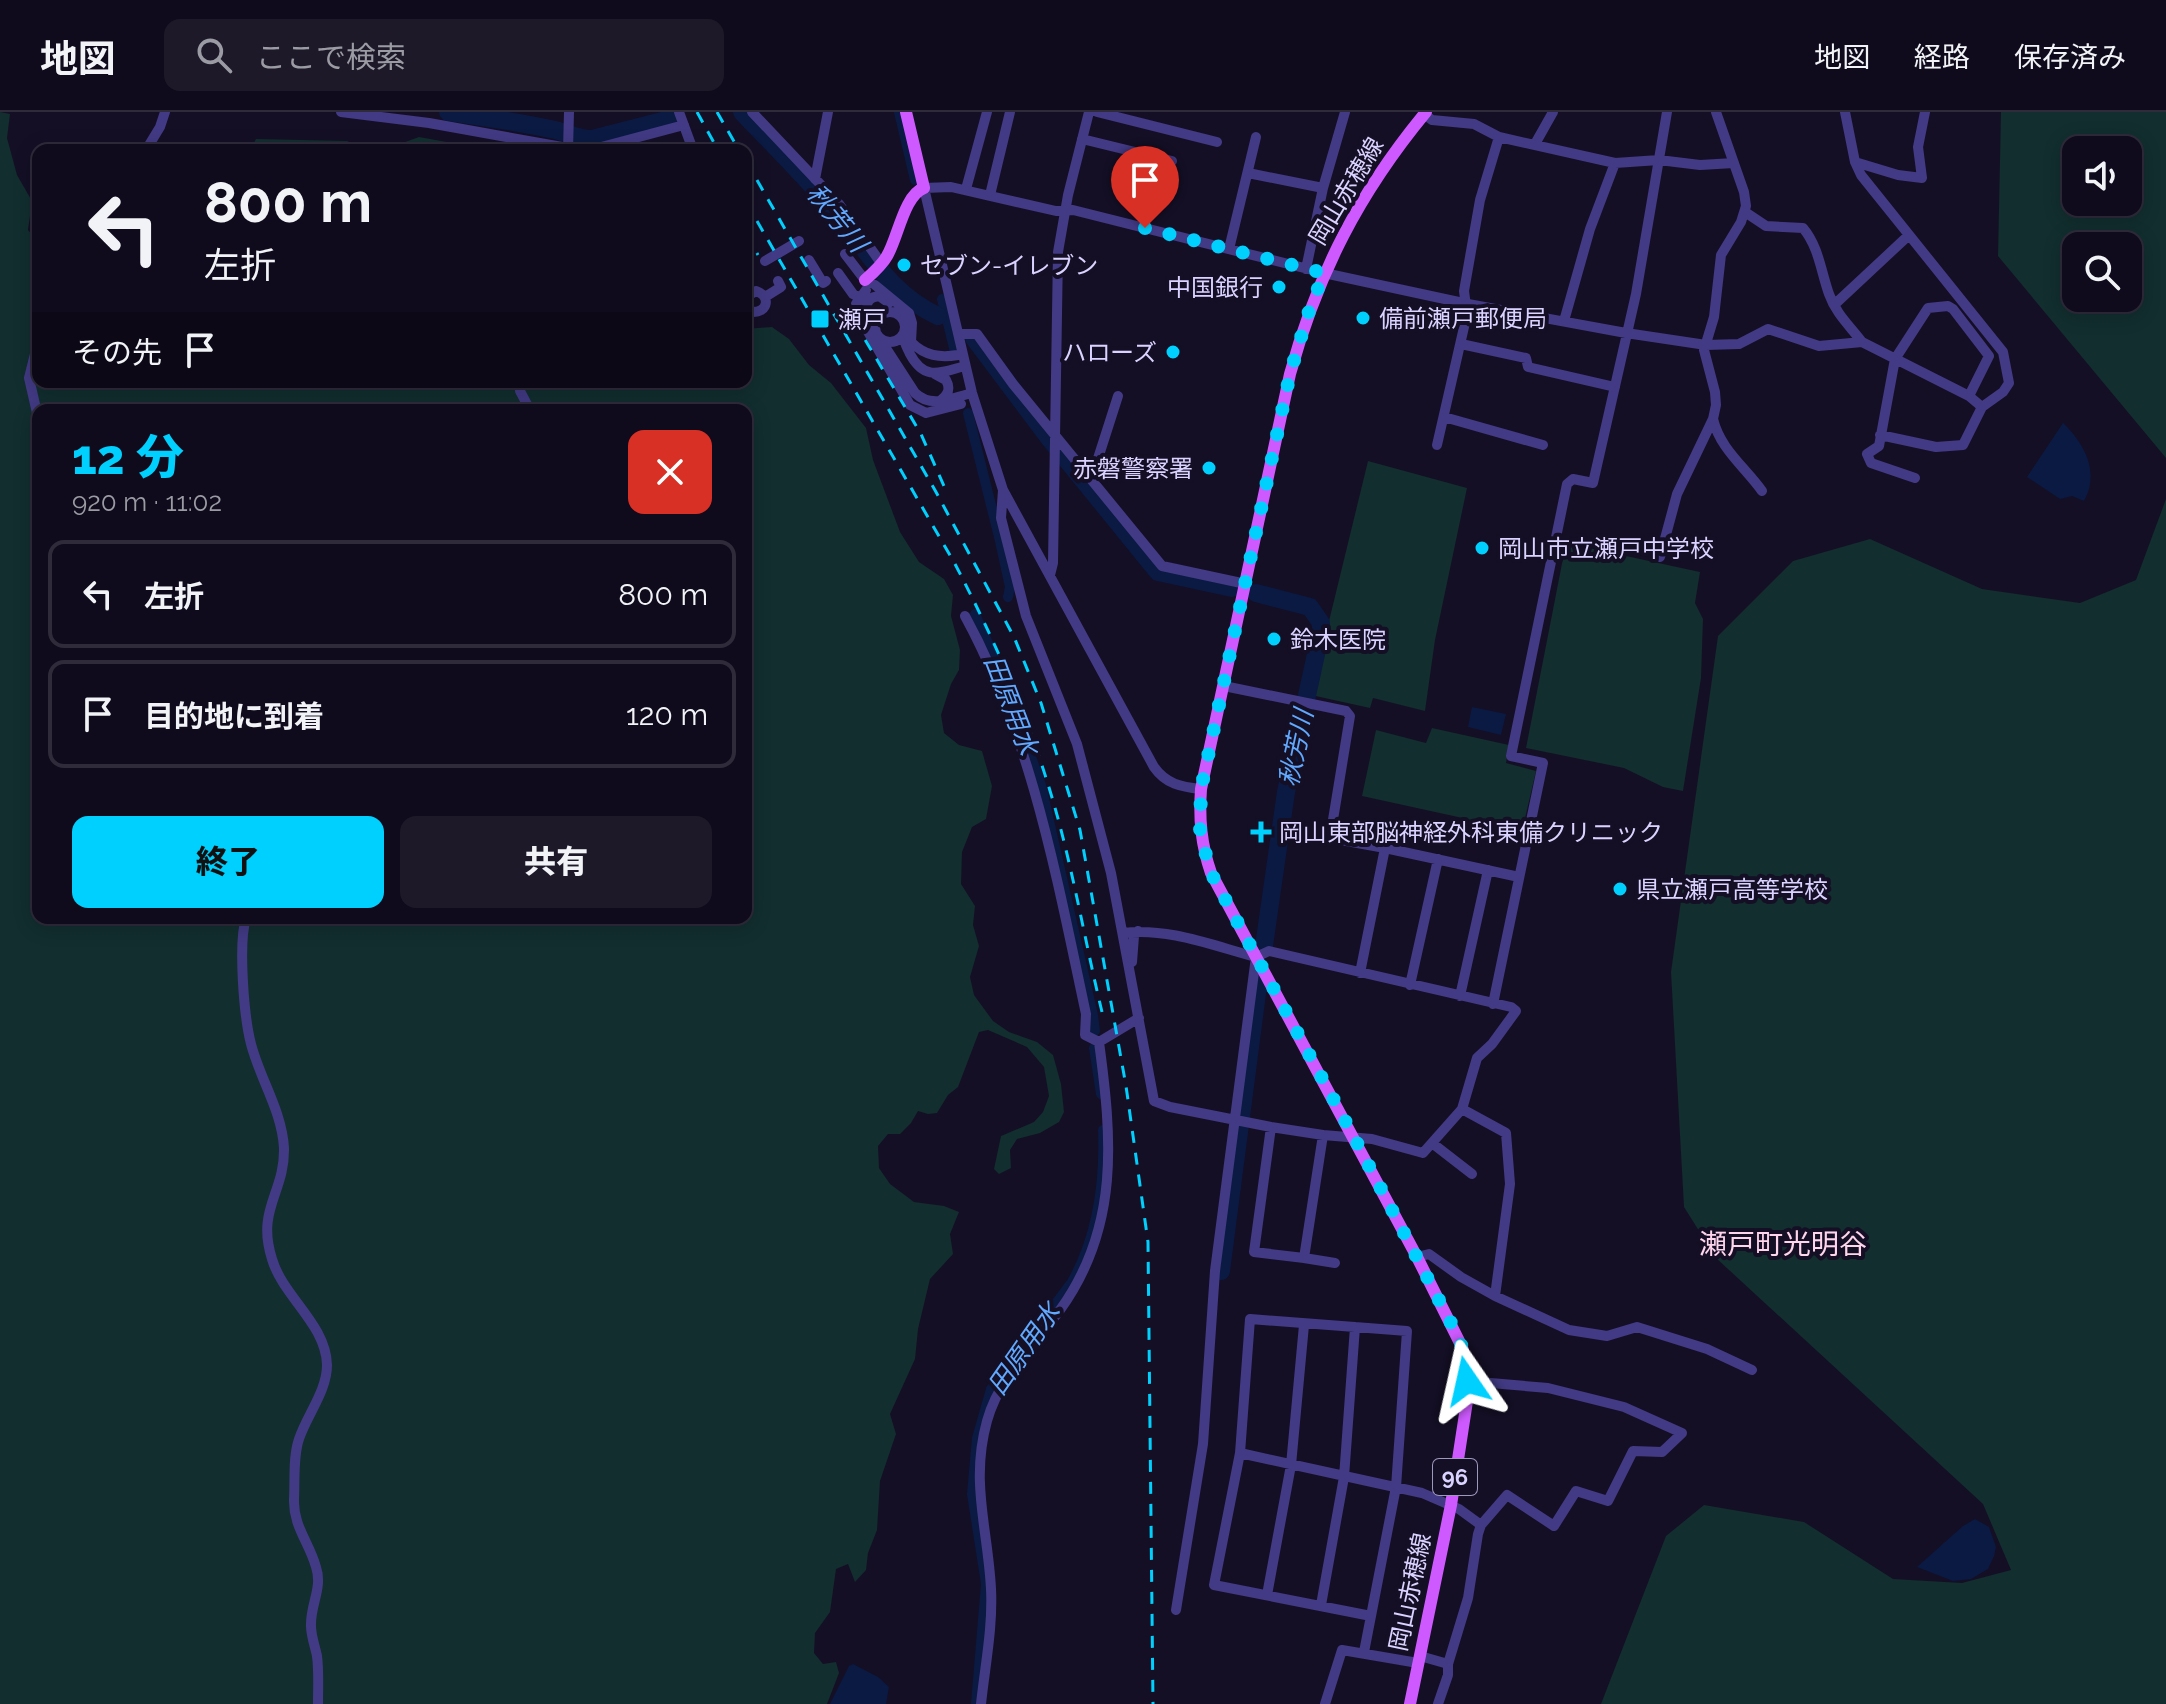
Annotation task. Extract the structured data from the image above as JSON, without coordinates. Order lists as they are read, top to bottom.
{
  "streets": {
    "main road": ["岡山赤穂線", "96"]
  },
  "districts": ["瀬戸町光明谷"],
  "water": ["秋芳川", "田原用水"],
  "places": {
    "other": [
      "セブン-イレブン",
      "中国銀行",
      "備前瀬戸郵便局",
      "ハローズ",
      "赤磐警察署",
      "岡山市立瀬戸中学校",
      "鈴木医院",
      "県立瀬戸高等学校"
    ],
    "transit": ["瀬戸"],
    "health": ["岡山東部脳神経外科東備クリニック"]
  },
  "page": {
    "header": "地図",
    "search": "ここで検索",
    "nav": ["地図", "経路", "保存済み"],
    "turn": ["800 m", "左折"],
    "then": "その先",
    "heading": ["12 分", "920 m · 11:02"],
    "list": [
      {
        "name": "左折",
        "value": "800 m"
      },
      {
        "name": "目的地に到着",
        "value": "120 m"
      }
    ],
    "buttons": ["終了", "共有"]
  }
}
